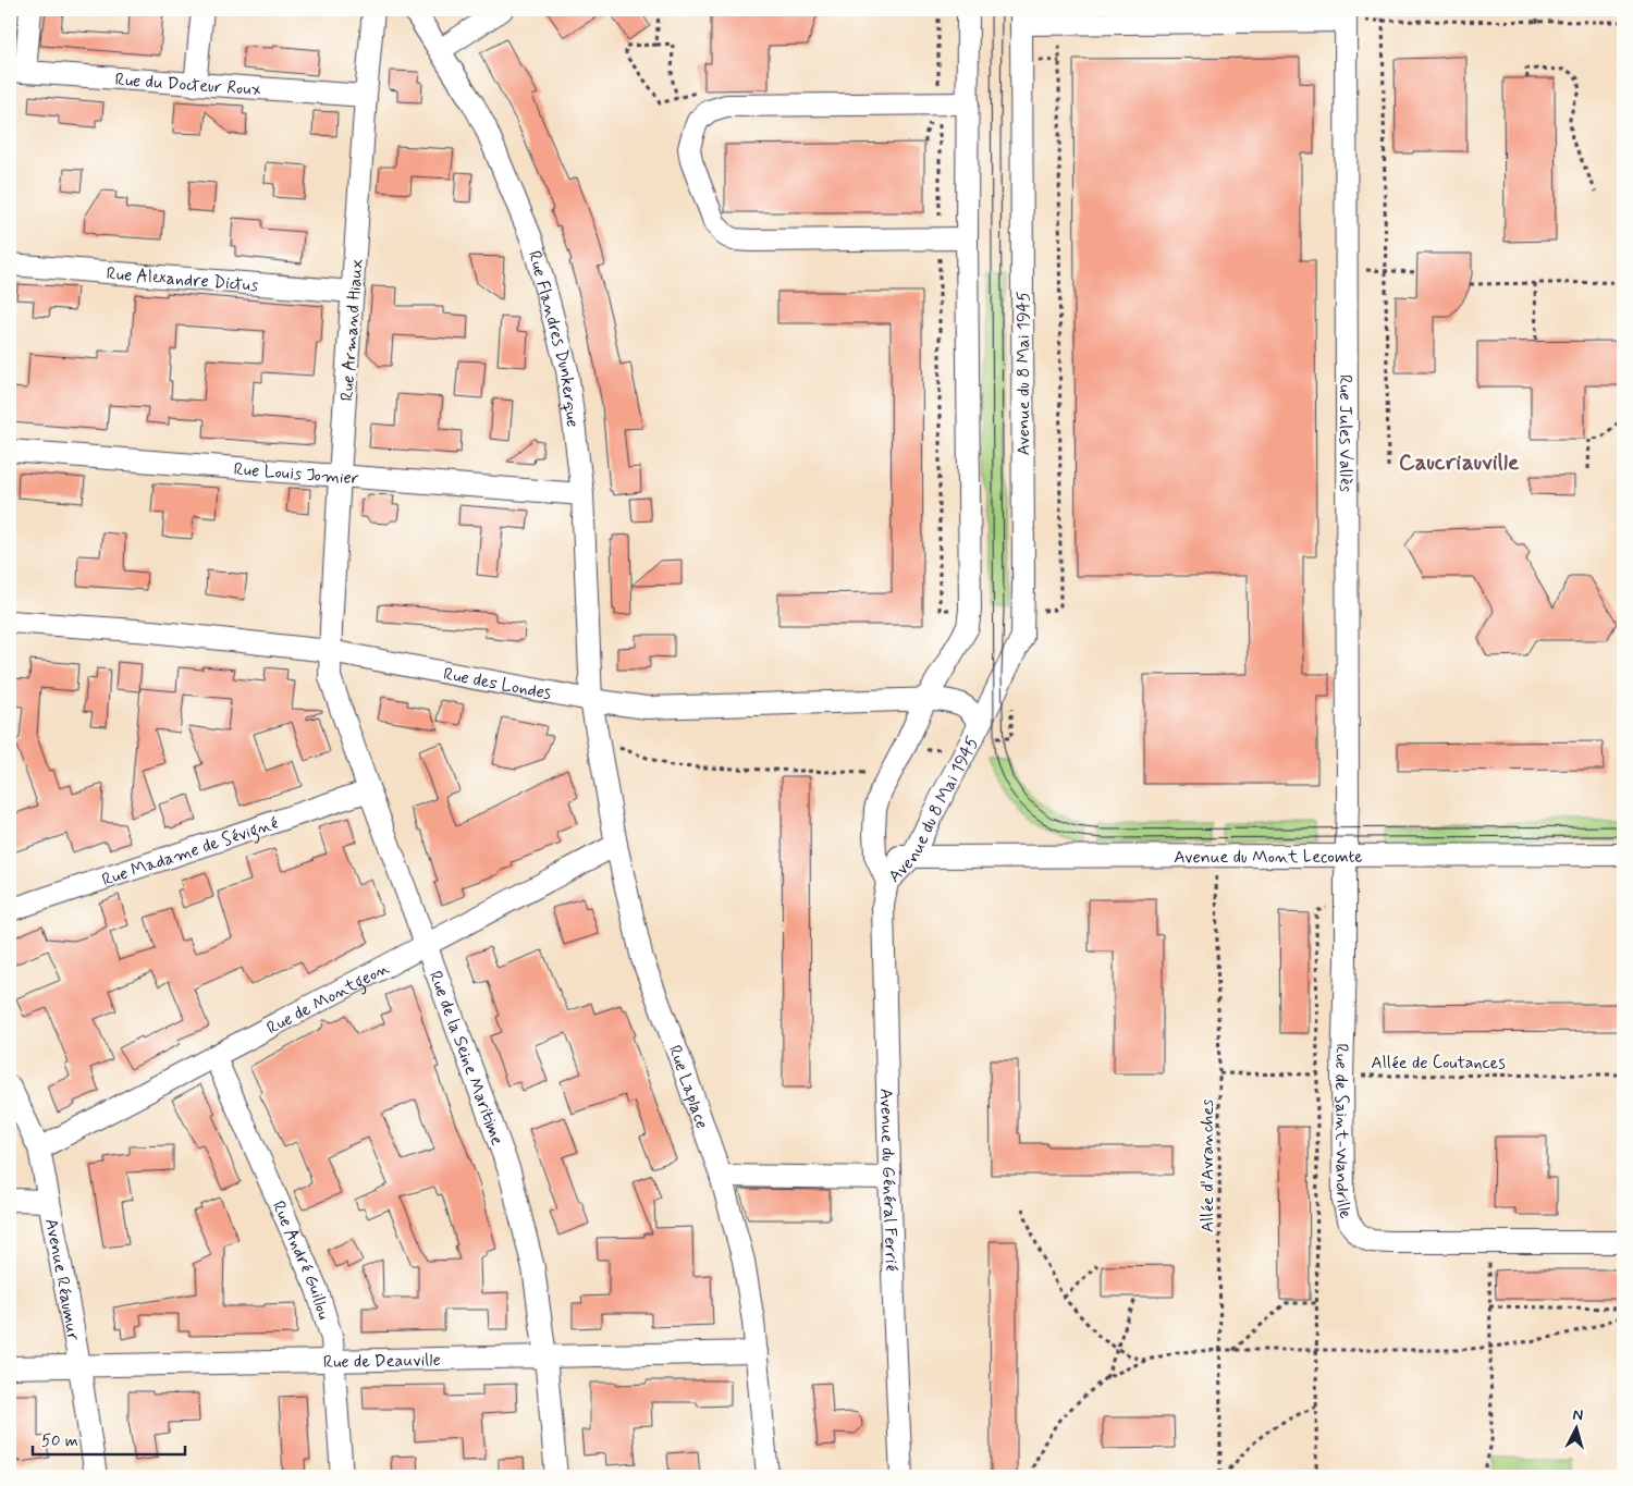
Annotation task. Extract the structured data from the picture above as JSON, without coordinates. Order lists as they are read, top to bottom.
{
  "streets": {
    "street": [
      "Rue du Docteur Roux",
      "Rue Alexandre Dictus",
      "Rue Armand Hiaux",
      "Rue Flandres Dunkerque",
      "Avenue du 8 Mai 1945",
      "Rue Jules Vallès",
      "Rue Louis Jomier",
      "Rue des Londes",
      "Rue Madame de Sévigné",
      "Avenue du Mont Lecomte",
      "Rue de Montgeon",
      "Rue de la Seine Maritime",
      "Rue Laplace",
      "Rue de Saint-Wandrille",
      "Avenue du Général Ferrié",
      "Rue André Guillou",
      "Avenue Réaumur",
      "Rue de Deauville"
    ],
    "path": ["Allée de Coutances", "Allée d'Avranches"]
  },
  "crossings": [
    ["Rue du Docteur Roux", "Rue Armand Hiaux"],
    ["Rue Alexandre Dictus", "Rue Armand Hiaux"],
    ["Rue Armand Hiaux", "Rue Louis Jomier"],
    ["Rue Armand Hiaux", "Rue des Londes"],
    ["Rue Armand Hiaux", "Rue de la Seine Maritime"],
    ["Rue Flandres Dunkerque", "Rue Louis Jomier"],
    ["Rue Flandres Dunkerque", "Rue des Londes"],
    ["Rue Flandres Dunkerque", "Rue Laplace"],
    ["Avenue du 8 Mai 1945", "Rue des Londes"],
    ["Avenue du 8 Mai 1945", "Avenue du Mont Lecomte"],
    ["Avenue du 8 Mai 1945", "Avenue du Général Ferrié"],
    ["Rue Jules Vallès", "Avenue du Mont Lecomte"],
    ["Rue Jules Vallès", "Rue de Saint-Wandrille"],
    ["Rue des Londes", "Rue de la Seine Maritime"],
    ["Rue des Londes", "Rue Laplace"],
    ["Rue Madame de Sévigné", "Rue de la Seine Maritime"],
    ["Avenue du Mont Lecomte", "Rue de Saint-Wandrille"],
    ["Avenue du Mont Lecomte", "Allée d'Avranches"],
    ["Rue de Montgeon", "Rue de la Seine Maritime"],
    ["Rue de Montgeon", "Rue Laplace"],
    ["Rue de Montgeon", "Rue André Guillou"],
    ["Rue de Montgeon", "Avenue Réaumur"],
    ["Rue de la Seine Maritime", "Rue de Deauville"],
    ["Allée de Coutances", "Rue de Saint-Wandrille"],
    ["Allée de Coutances", "Allée d'Avranches"],
    ["Rue Laplace", "Rue de Deauville"],
    ["Rue André Guillou", "Rue de Deauville"],
    ["Avenue Réaumur", "Rue de Deauville"]
  ],
  "districts": ["Caucriauville"],
  "scale_bar": "50 m",
  "north": "top"
}
